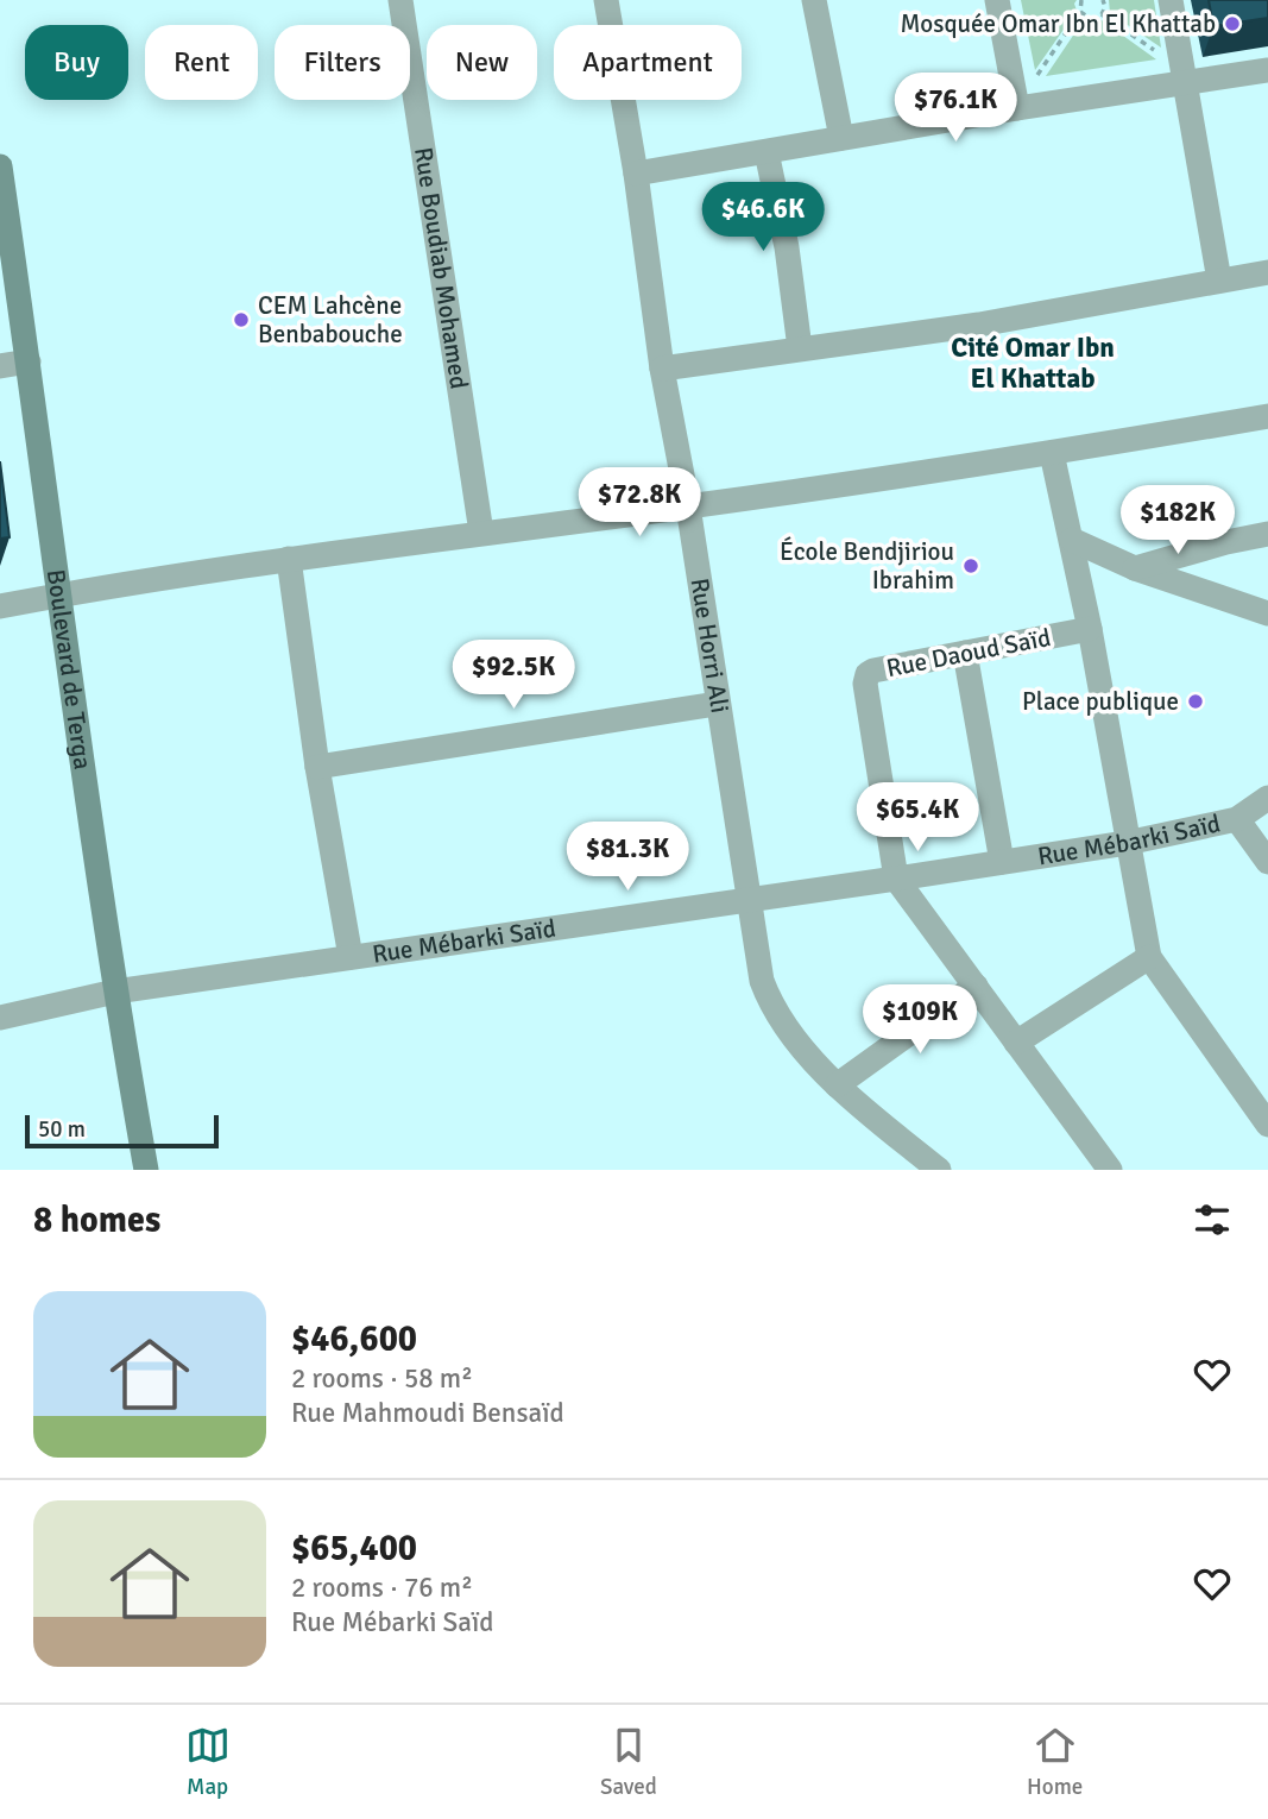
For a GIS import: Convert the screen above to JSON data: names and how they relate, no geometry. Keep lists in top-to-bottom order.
{
  "streets": {
    "main road": ["Boulevard de Terga"],
    "street": [
      "Rue Boudiab Mohamed",
      "Rue Horri Ali",
      "Rue Daoud Saïd",
      "Rue Mébarki Saïd"
    ]
  },
  "crossings": [
    ["Rue Horri Ali", "Rue Mébarki Saïd"],
    ["Rue Daoud Saïd", "Rue Mébarki Saïd"],
    ["Boulevard de Terga", "Rue Mébarki Saïd"]
  ],
  "districts": ["Cité Omar Ibn El Khattab"],
  "places": [
    "Mosquée Omar Ibn El Khattab",
    "CEM Lahcène Benbabouche",
    "École Bendjiriou Ibrahim",
    "Place publique"
  ],
  "scale_bar": "50 m",
  "page": {
    "chip": [
      "Buy",
      "Rent",
      "Filters",
      "New",
      "Apartment"
    ],
    "price": [
      "$76.1K",
      "$46.6K",
      "$72.8K",
      "$182K",
      "$92.5K",
      "$65.4K",
      "$81.3K",
      "$109K"
    ],
    "scale": "50 m",
    "heading": "8 homes",
    "list": [
      {
        "name": "$46,600",
        "note": "2 rooms · 58 m² · Rue Mahmoudi Bensaïd"
      },
      {
        "name": "$65,400",
        "note": "2 rooms · 76 m² · Rue Mébarki Saïd"
      }
    ],
    "tabs": ["Map", "Saved", "Home"]
  }
}
